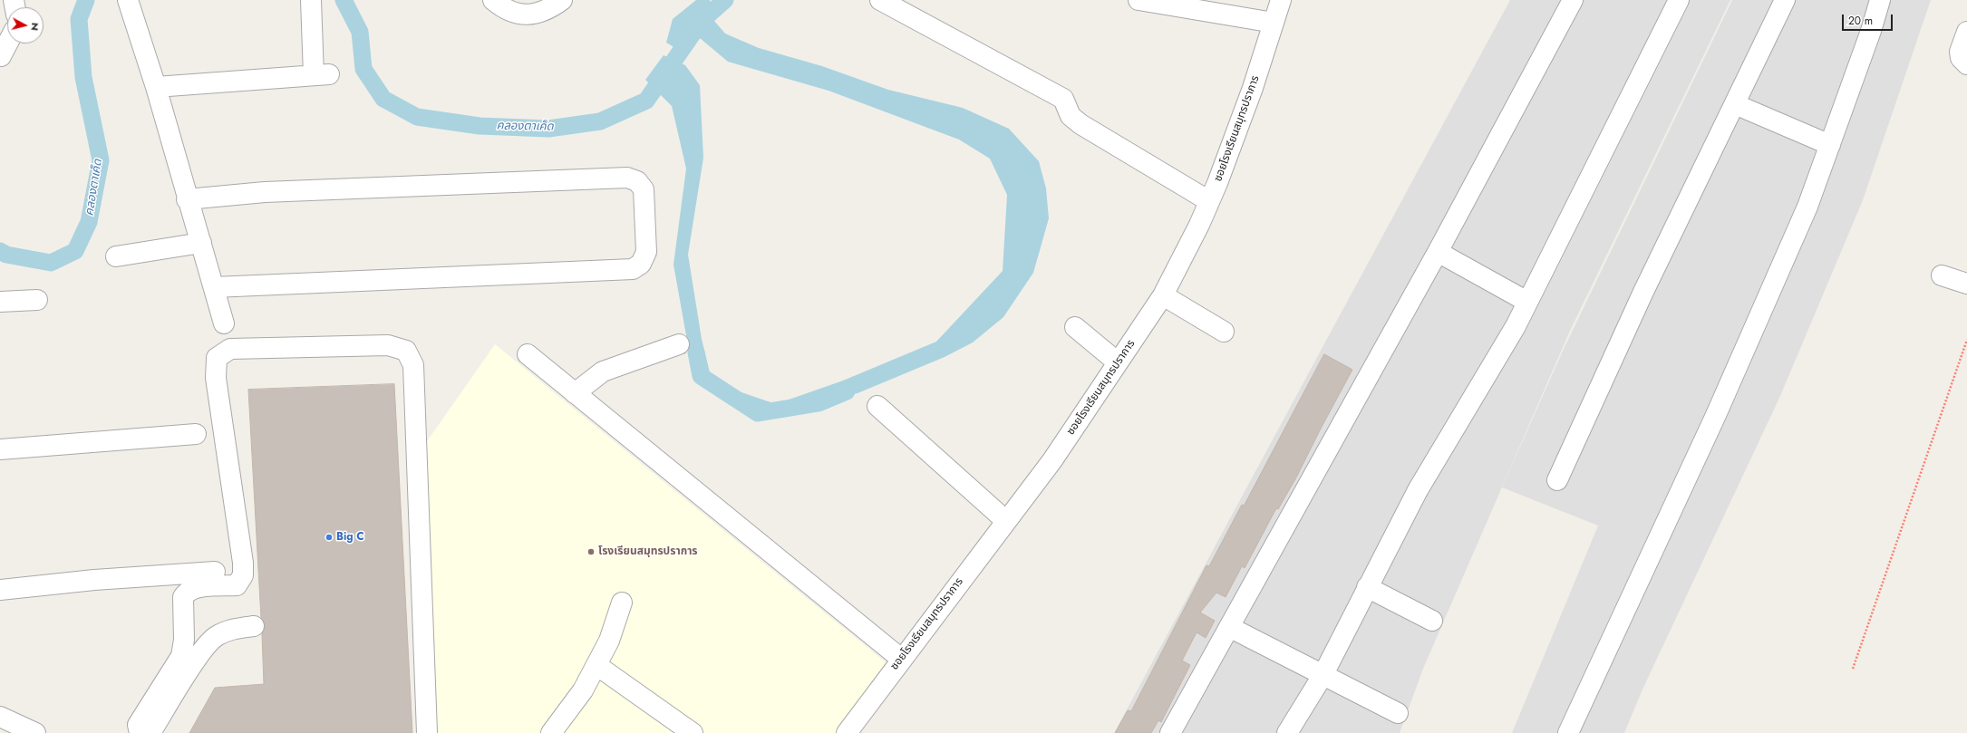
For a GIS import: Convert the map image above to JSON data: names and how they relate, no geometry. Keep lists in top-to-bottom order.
{
  "streets": {
    "street": ["ซอยโรงเรียนสมุทรปราการ"]
  },
  "water": ["คลองตาเค็ด"],
  "places": ["Big C", "โรงเรียนสมุทรปราการ"],
  "scale_bar": "20 m",
  "north": "right"
}
